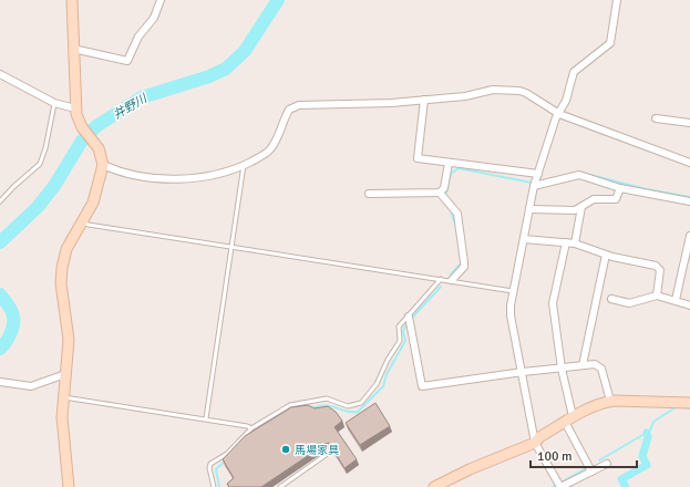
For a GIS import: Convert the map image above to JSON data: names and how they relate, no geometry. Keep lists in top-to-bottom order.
{
  "water": ["井野川"],
  "places": ["馬場家具"],
  "scale_bar": "100 m"
}
